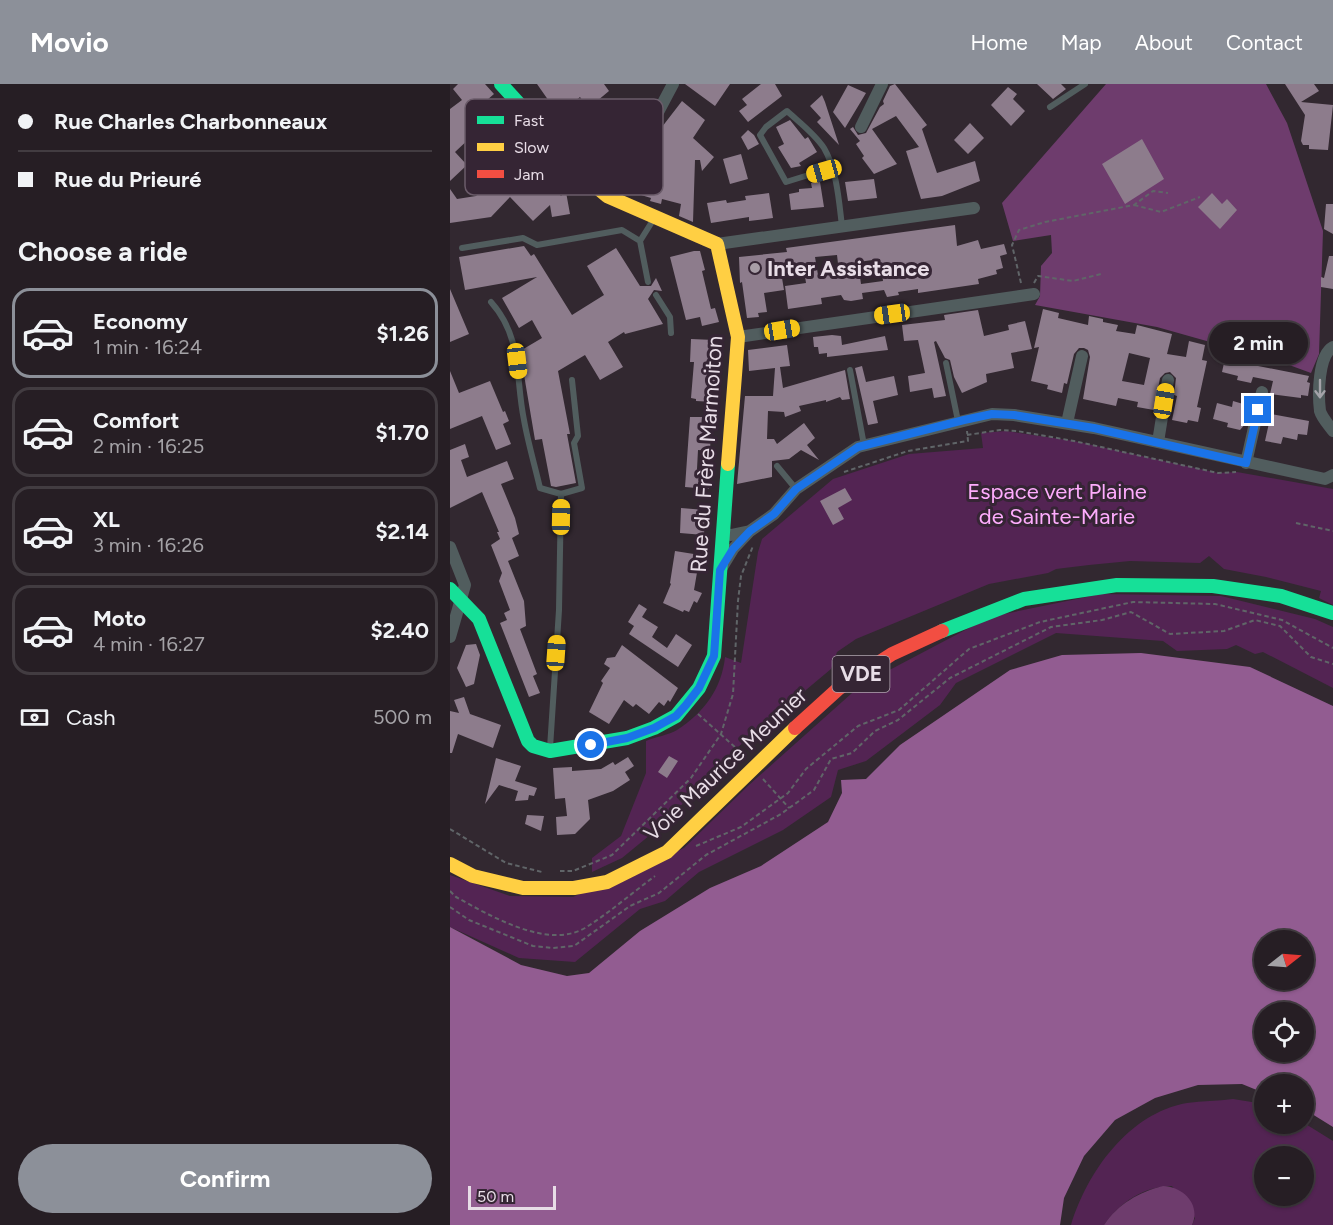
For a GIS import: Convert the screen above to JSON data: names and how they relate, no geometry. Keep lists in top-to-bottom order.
{
  "streets": {
    "street": ["Rue du Frère Marmoiton", "VDE", "Voie Maurice Meunier"]
  },
  "parks": ["Espace vert Plaine de Sainte-Marie"],
  "places": ["Inter Assistance"],
  "legend": ["Fast", "Slow", "Jam"],
  "scale_bar": "50 m",
  "north": "right",
  "page": {
    "header": "Movio",
    "nav": [
      "Home",
      "Map",
      "About",
      "Contact"
    ],
    "banner": ["Rue Charles Charbonneaux", "Rue du Prieuré"],
    "heading": "Choose a ride",
    "list": [
      {
        "name": "Economy",
        "note": "1 min · 16:24",
        "value": "$1.26"
      },
      {
        "name": "Comfort",
        "note": "2 min · 16:25",
        "value": "$1.70"
      },
      {
        "name": "XL",
        "note": "3 min · 16:26",
        "value": "$2.14"
      },
      {
        "name": "Moto",
        "note": "4 min · 16:27",
        "value": "$2.40"
      }
    ],
    "bubble": "2 min",
    "pay": ["Cash", "500 m"],
    "map_buttons": ["+", "−"],
    "buttons": "Confirm",
    "scale": "50 m"
  }
}
